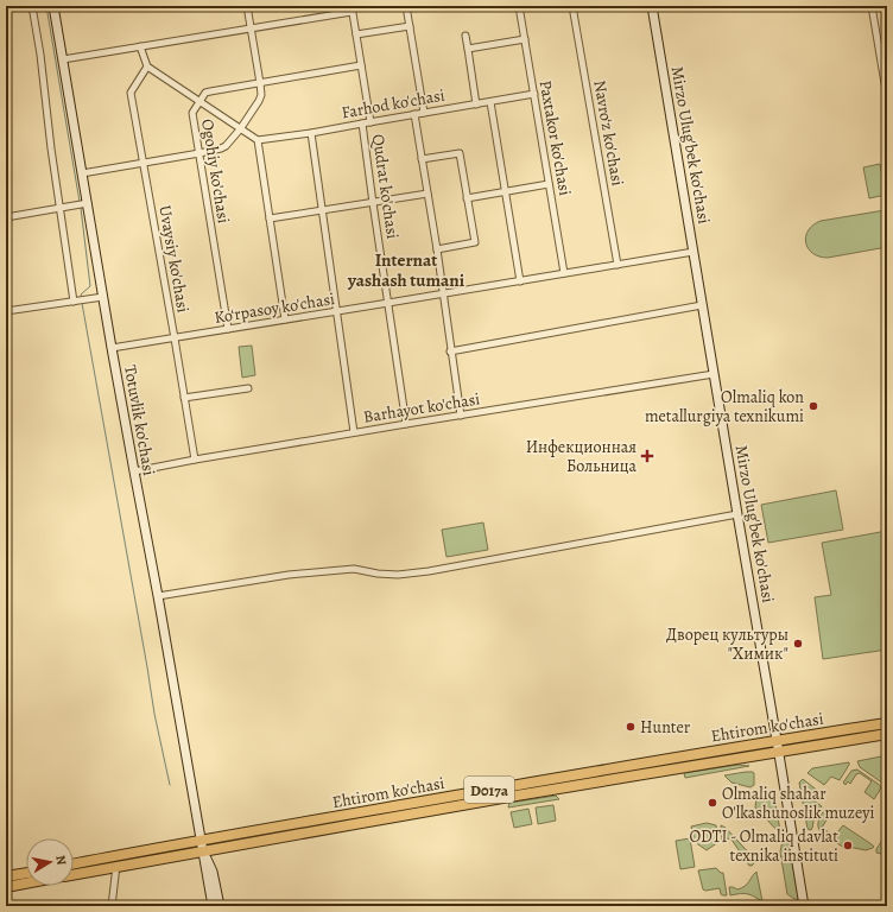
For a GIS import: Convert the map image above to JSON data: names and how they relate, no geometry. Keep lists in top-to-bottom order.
{
  "streets": {
    "main road": [
      "Mirzo Ulug'bek ko'chasi",
      "Totuvlik ko'chasi",
      "Ehtirom ko'chasi",
      "D017a"
    ],
    "street": [
      "Farhod ko'chasi",
      "Navro‘z ko'chasi",
      "Paxtakor ko'chasi",
      "Ogohiy ko'chasi",
      "Qudrat ko'chasi",
      "Uvaysiy ko'chasi",
      "Ko‘rpasoy ko'chasi",
      "Barhayot ko'chasi"
    ]
  },
  "crossings": [
    ["Farhod ko'chasi", "Paxtakor ko'chasi"],
    ["Farhod ko'chasi", "Qudrat ko'chasi"],
    ["Navro‘z ko'chasi", "Ko‘rpasoy ko'chasi"],
    ["Paxtakor ko'chasi", "Ko‘rpasoy ko'chasi"],
    ["Mirzo Ulug'bek ko'chasi", "Ko‘rpasoy ko'chasi"],
    ["Mirzo Ulug'bek ko'chasi", "Barhayot ko'chasi"],
    ["Mirzo Ulug'bek ko'chasi", "Ehtirom ko'chasi"],
    ["Ogohiy ko'chasi", "Ko‘rpasoy ko'chasi"],
    ["Qudrat ko'chasi", "Ko‘rpasoy ko'chasi"],
    ["Qudrat ko'chasi", "Barhayot ko'chasi"],
    ["Uvaysiy ko'chasi", "Ko‘rpasoy ko'chasi"],
    ["Uvaysiy ko'chasi", "Barhayot ko'chasi"],
    ["Ko‘rpasoy ko'chasi", "Totuvlik ko'chasi"],
    ["Barhayot ko'chasi", "Totuvlik ko'chasi"],
    ["Totuvlik ko'chasi", "Ehtirom ko'chasi"]
  ],
  "districts": ["Internat yashash tumani"],
  "places": {
    "other": [
      "Olmaliq kon metallurgiya texnikumi",
      "Дворец культуры \"Химик\"",
      "Hunter",
      "Olmaliq shahar O'lkashunoslik muzeyi",
      "ODTI - Olmaliq davlat texnika instituti"
    ],
    "health": ["Инфекционная Больница"]
  },
  "north": "right"
}
